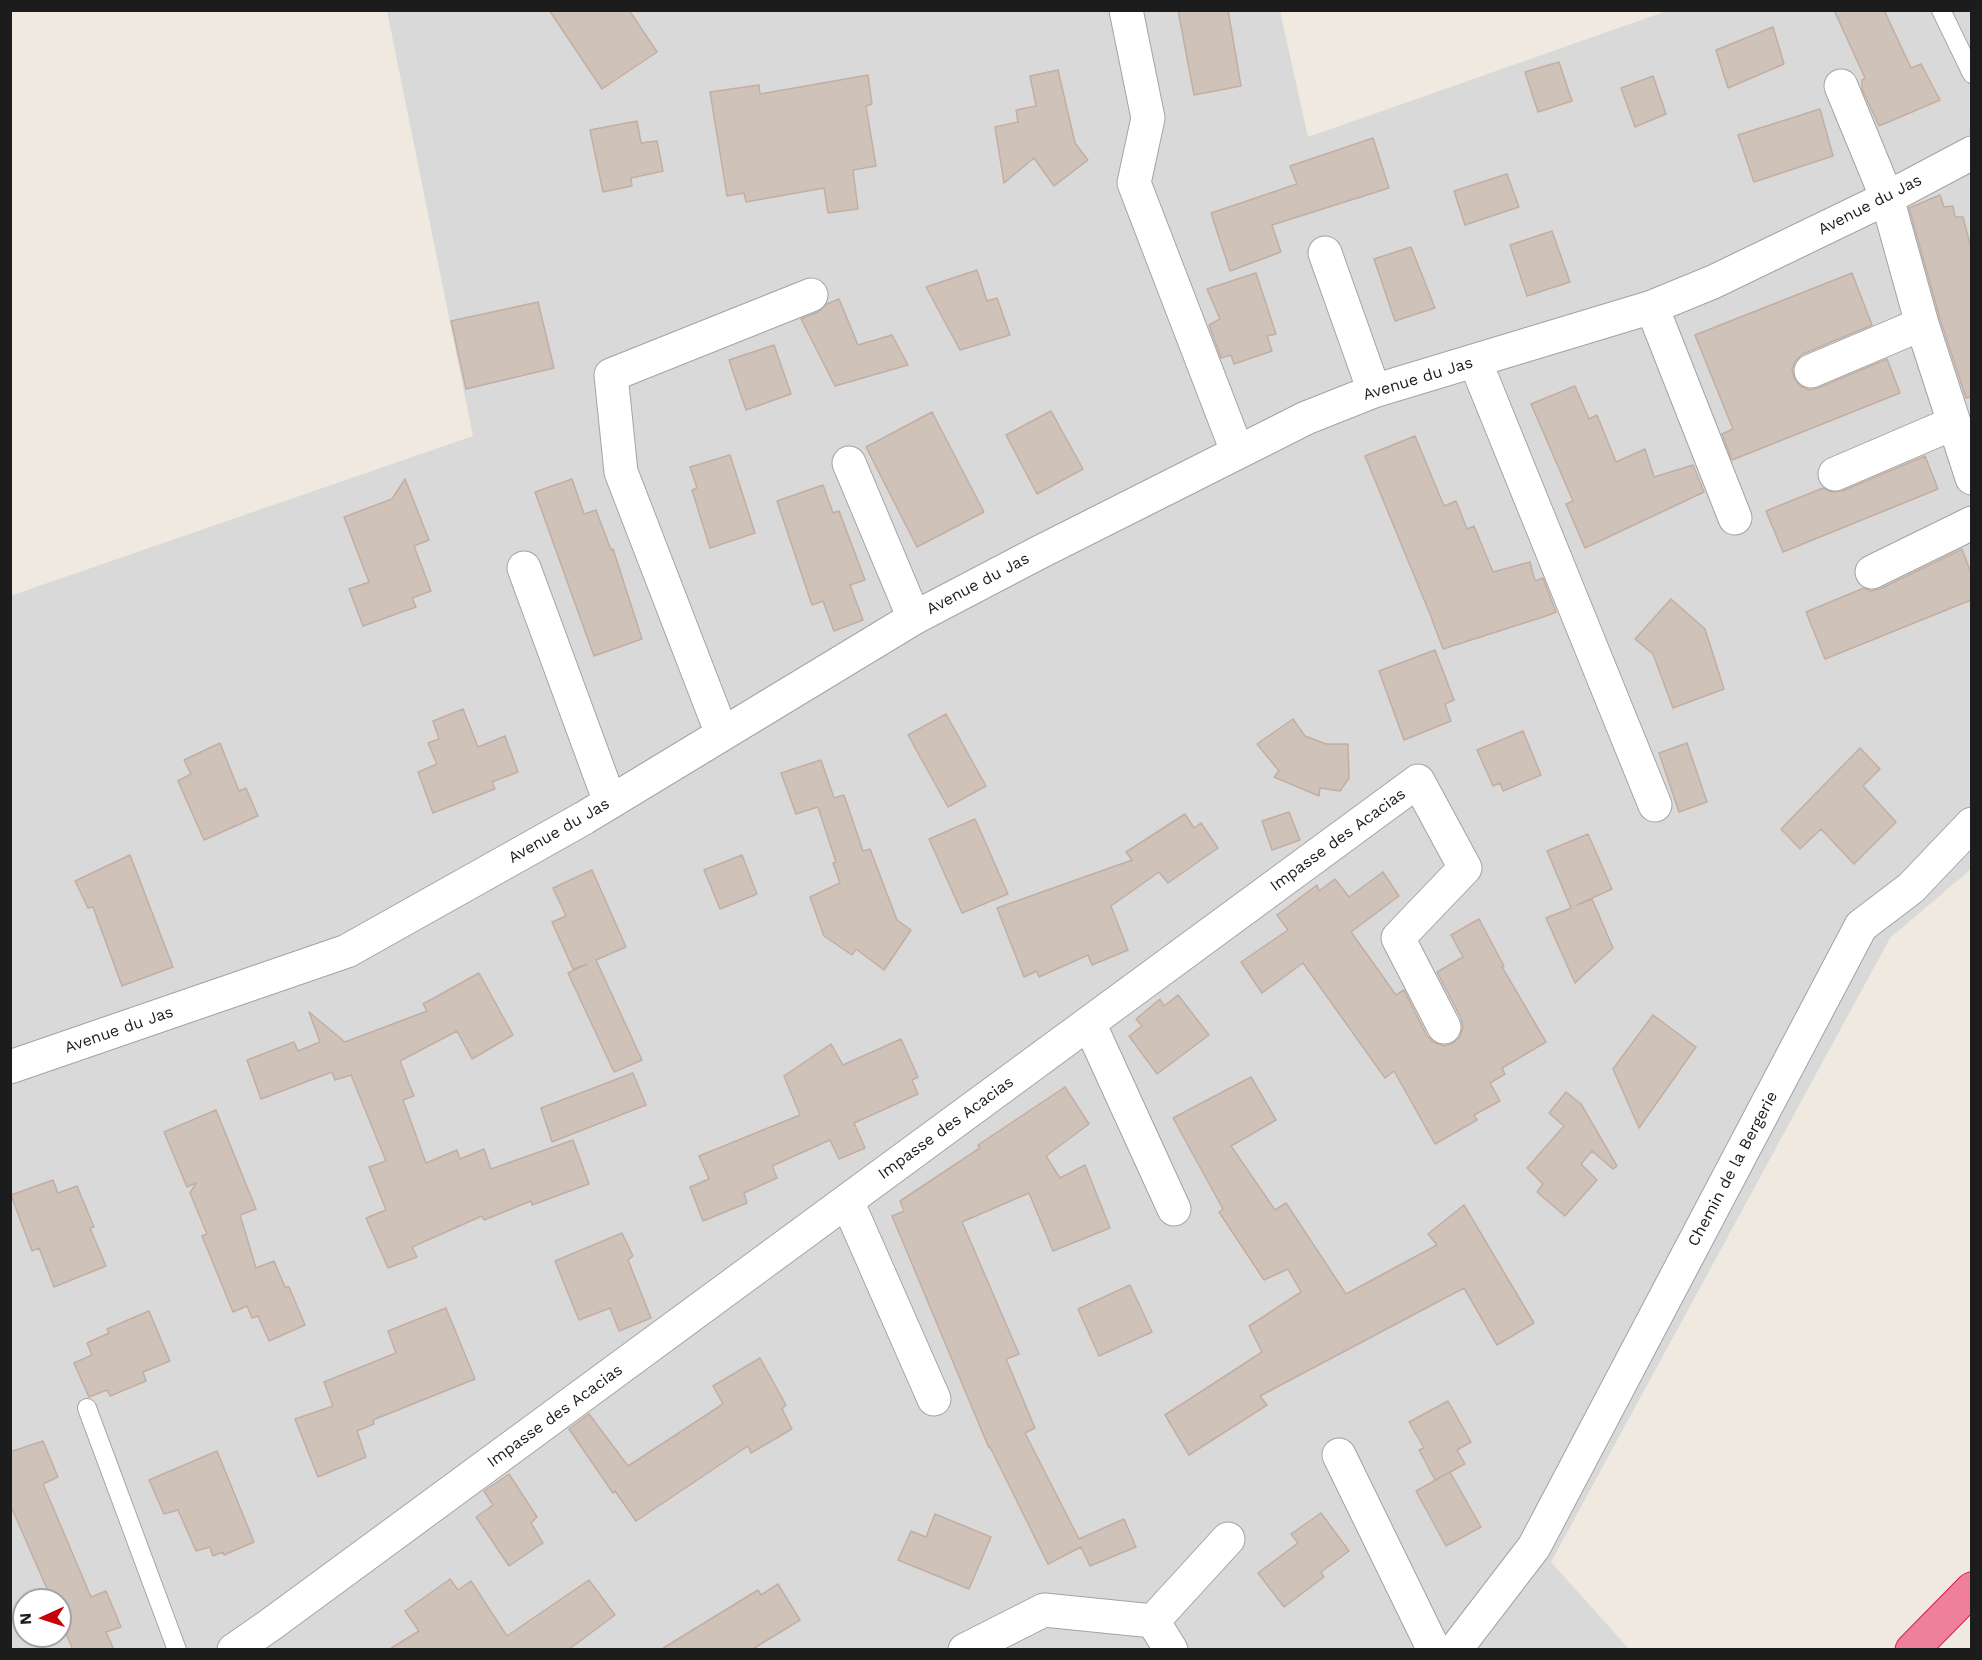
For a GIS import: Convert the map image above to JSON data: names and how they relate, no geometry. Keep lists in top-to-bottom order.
{
  "streets": {
    "street": ["Avenue du Jas", "Impasse des Acacias", "Chemin de la Bergerie"]
  },
  "north": "left"
}
